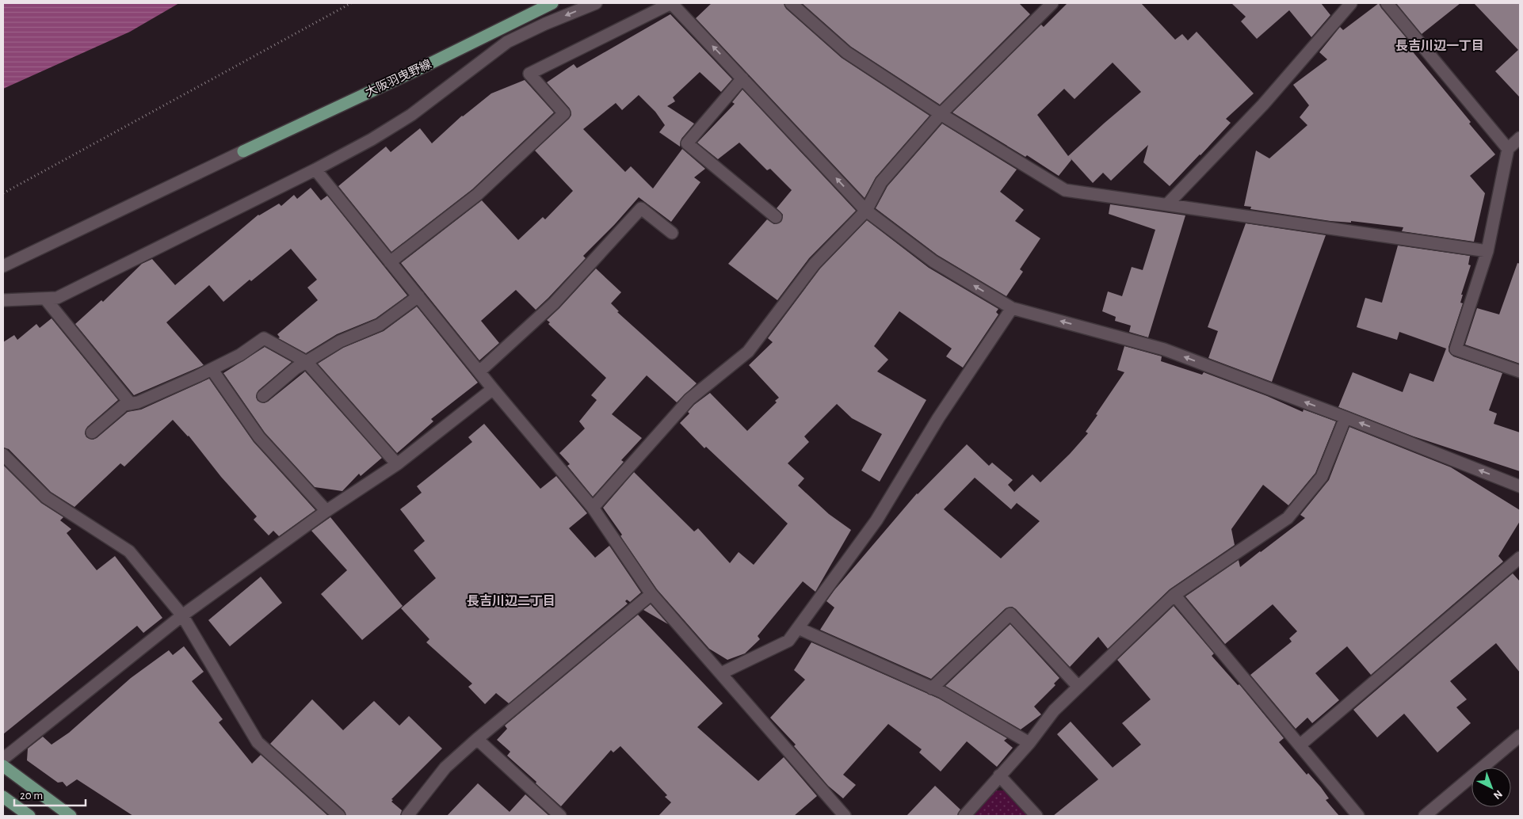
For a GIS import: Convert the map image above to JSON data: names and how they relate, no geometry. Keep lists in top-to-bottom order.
{
  "streets": {
    "main road": ["大阪羽曳野線"]
  },
  "districts": ["長吉川辺一丁目", "長吉川辺二丁目"],
  "scale_bar": "20 m",
  "north": "bottom right"
}
